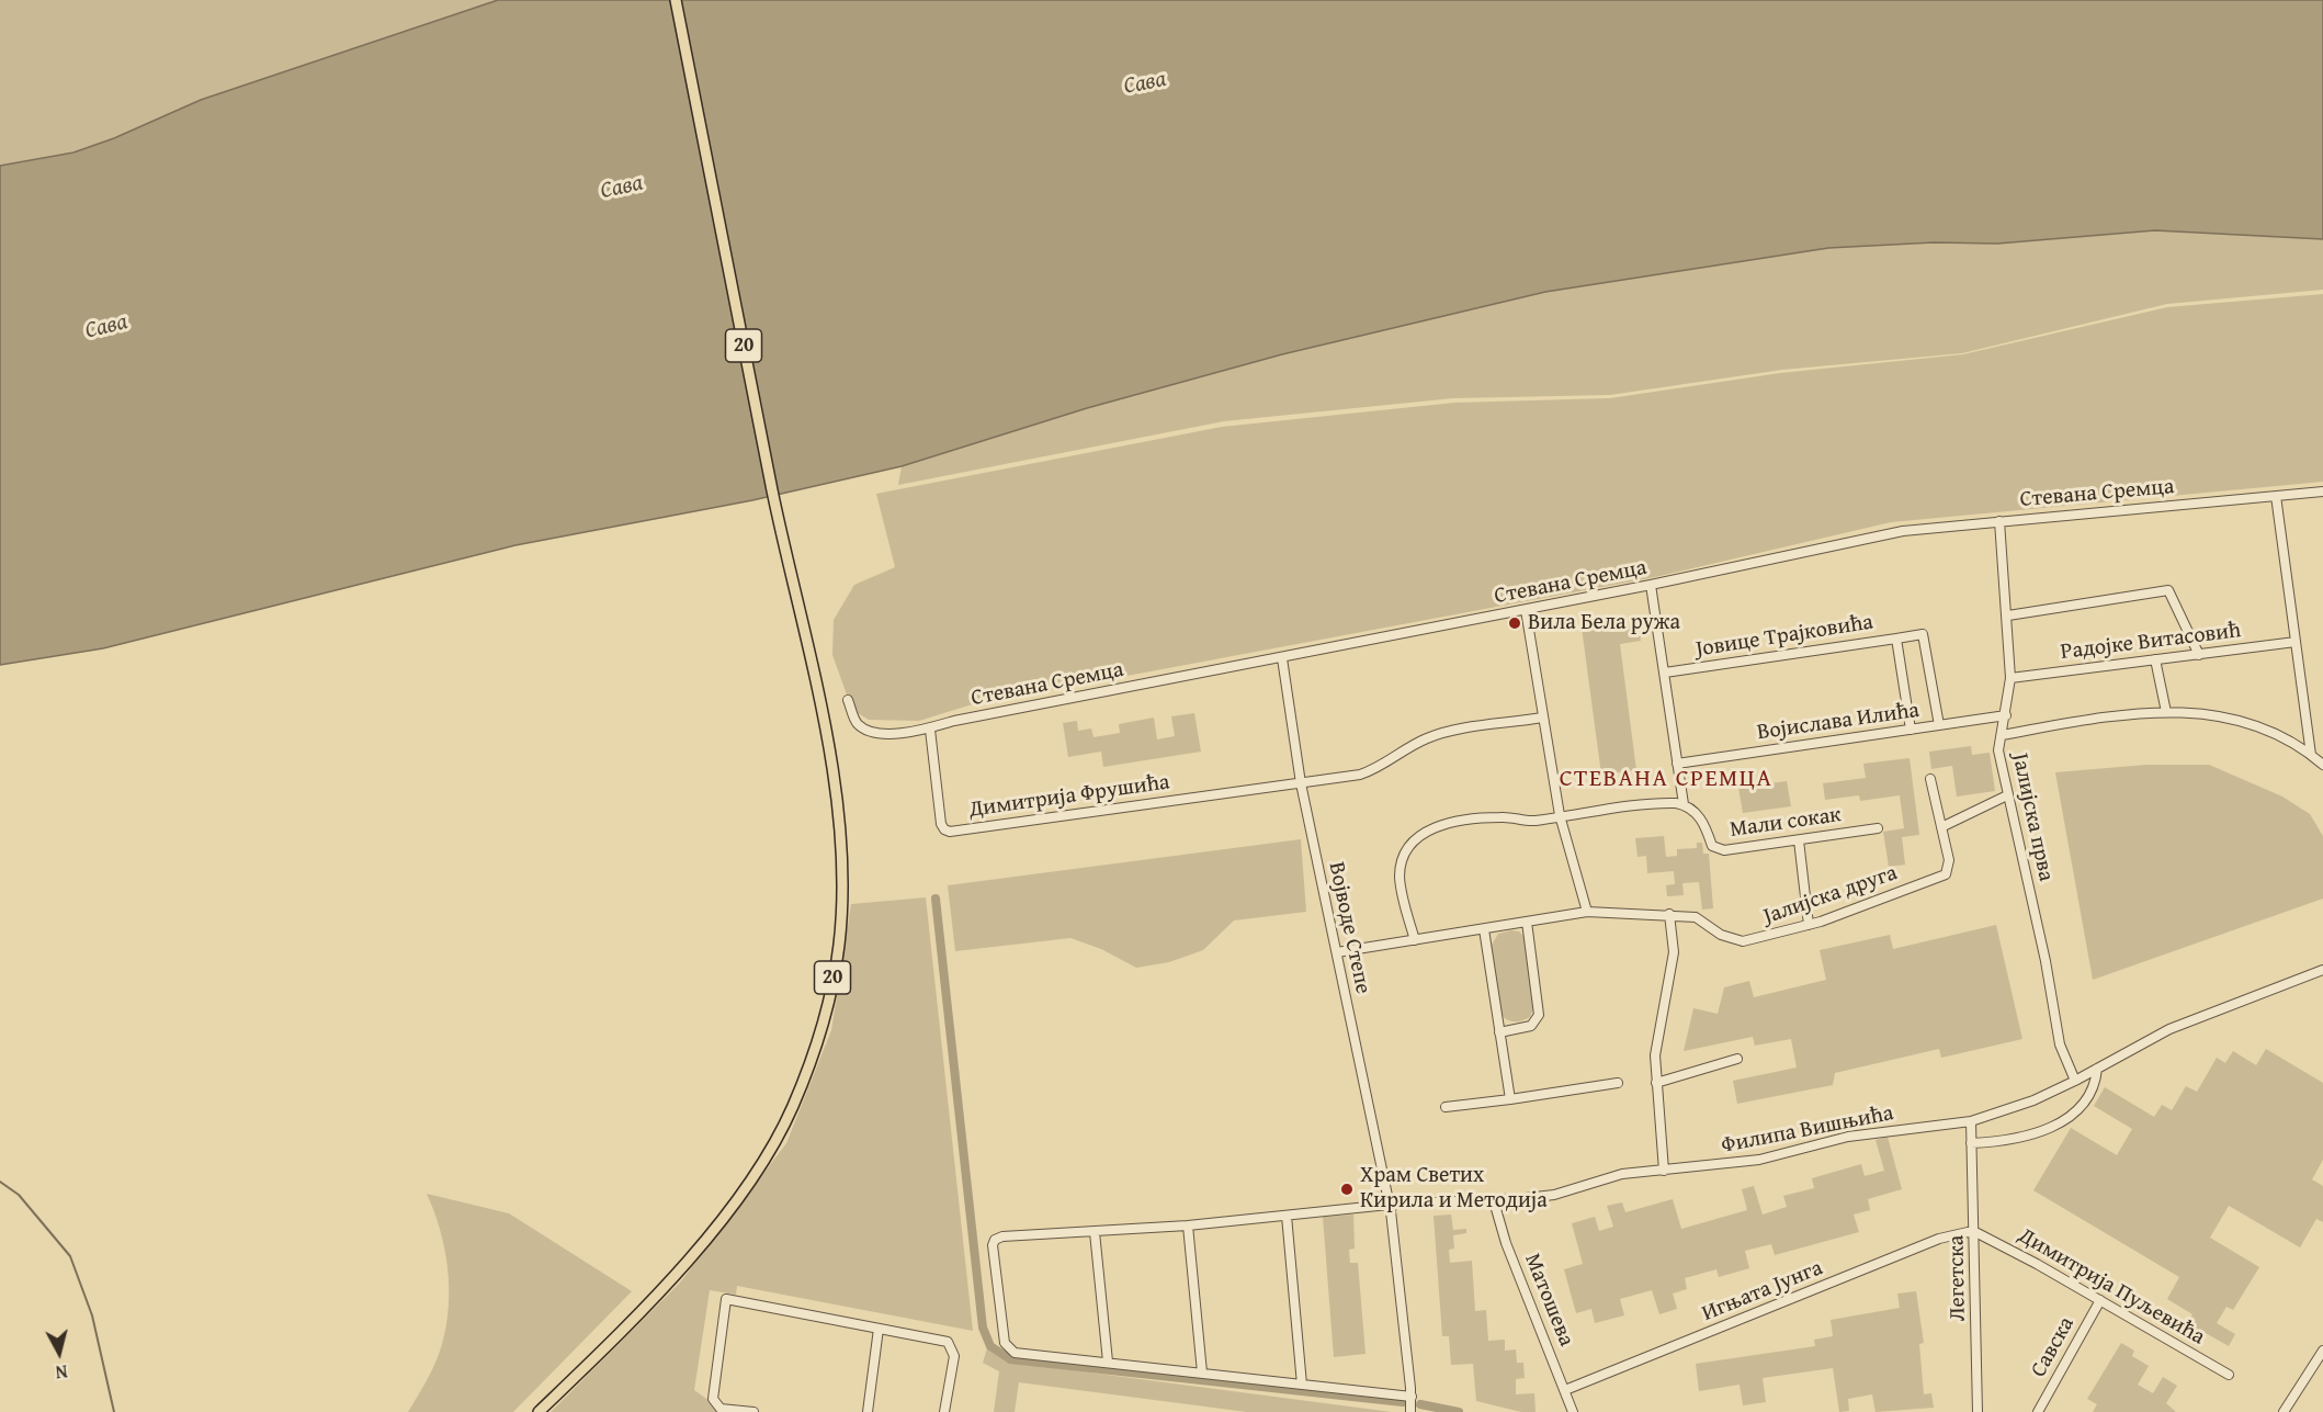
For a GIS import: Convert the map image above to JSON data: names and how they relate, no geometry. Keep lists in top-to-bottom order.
{
  "streets": {
    "main road": ["20"],
    "street": [
      "Стевана Сремца",
      "Јовице Трајковића",
      "Радојке Витасовић",
      "Војислава Илића",
      "Димитрија Фрушића",
      "Јалијска прва",
      "Мали сокак",
      "Јалијска друга",
      "Војводе Степе",
      "Филипа Вишњића",
      "Легетска",
      "Димитрија Пуљевића",
      "Игњата Јунга",
      "Матошева",
      "Савска"
    ]
  },
  "crossings": [
    ["Стевана Сремца", "Димитрија Фрушића"],
    ["Стевана Сремца", "Војводе Степе"],
    ["Јовице Трајковића", "Војислава Илића"],
    ["Димитрија Фрушића", "Војводе Степе"],
    ["Јалијска прва", "Филипа Вишњића"],
    ["Јалијска друга", "Војводе Степе"],
    ["Војводе Степе", "Филипа Вишњића"],
    ["Филипа Вишњића", "Легетска"],
    ["Филипа Вишњића", "Матошева"],
    ["Легетска", "Димитрија Пуљевића"],
    ["Легетска", "Игњата Јунга"],
    ["Димитрија Пуљевића", "Игњата Јунга"],
    ["Димитрија Пуљевића", "Савска"],
    ["Игњата Јунга", "Матошева"]
  ],
  "districts": ["СТЕВАНА СРЕМЦА"],
  "water": ["Сава"],
  "places": ["Вила Бела ружа", "Храм Светих Кирила и Методија"],
  "north": "bottom"
}
